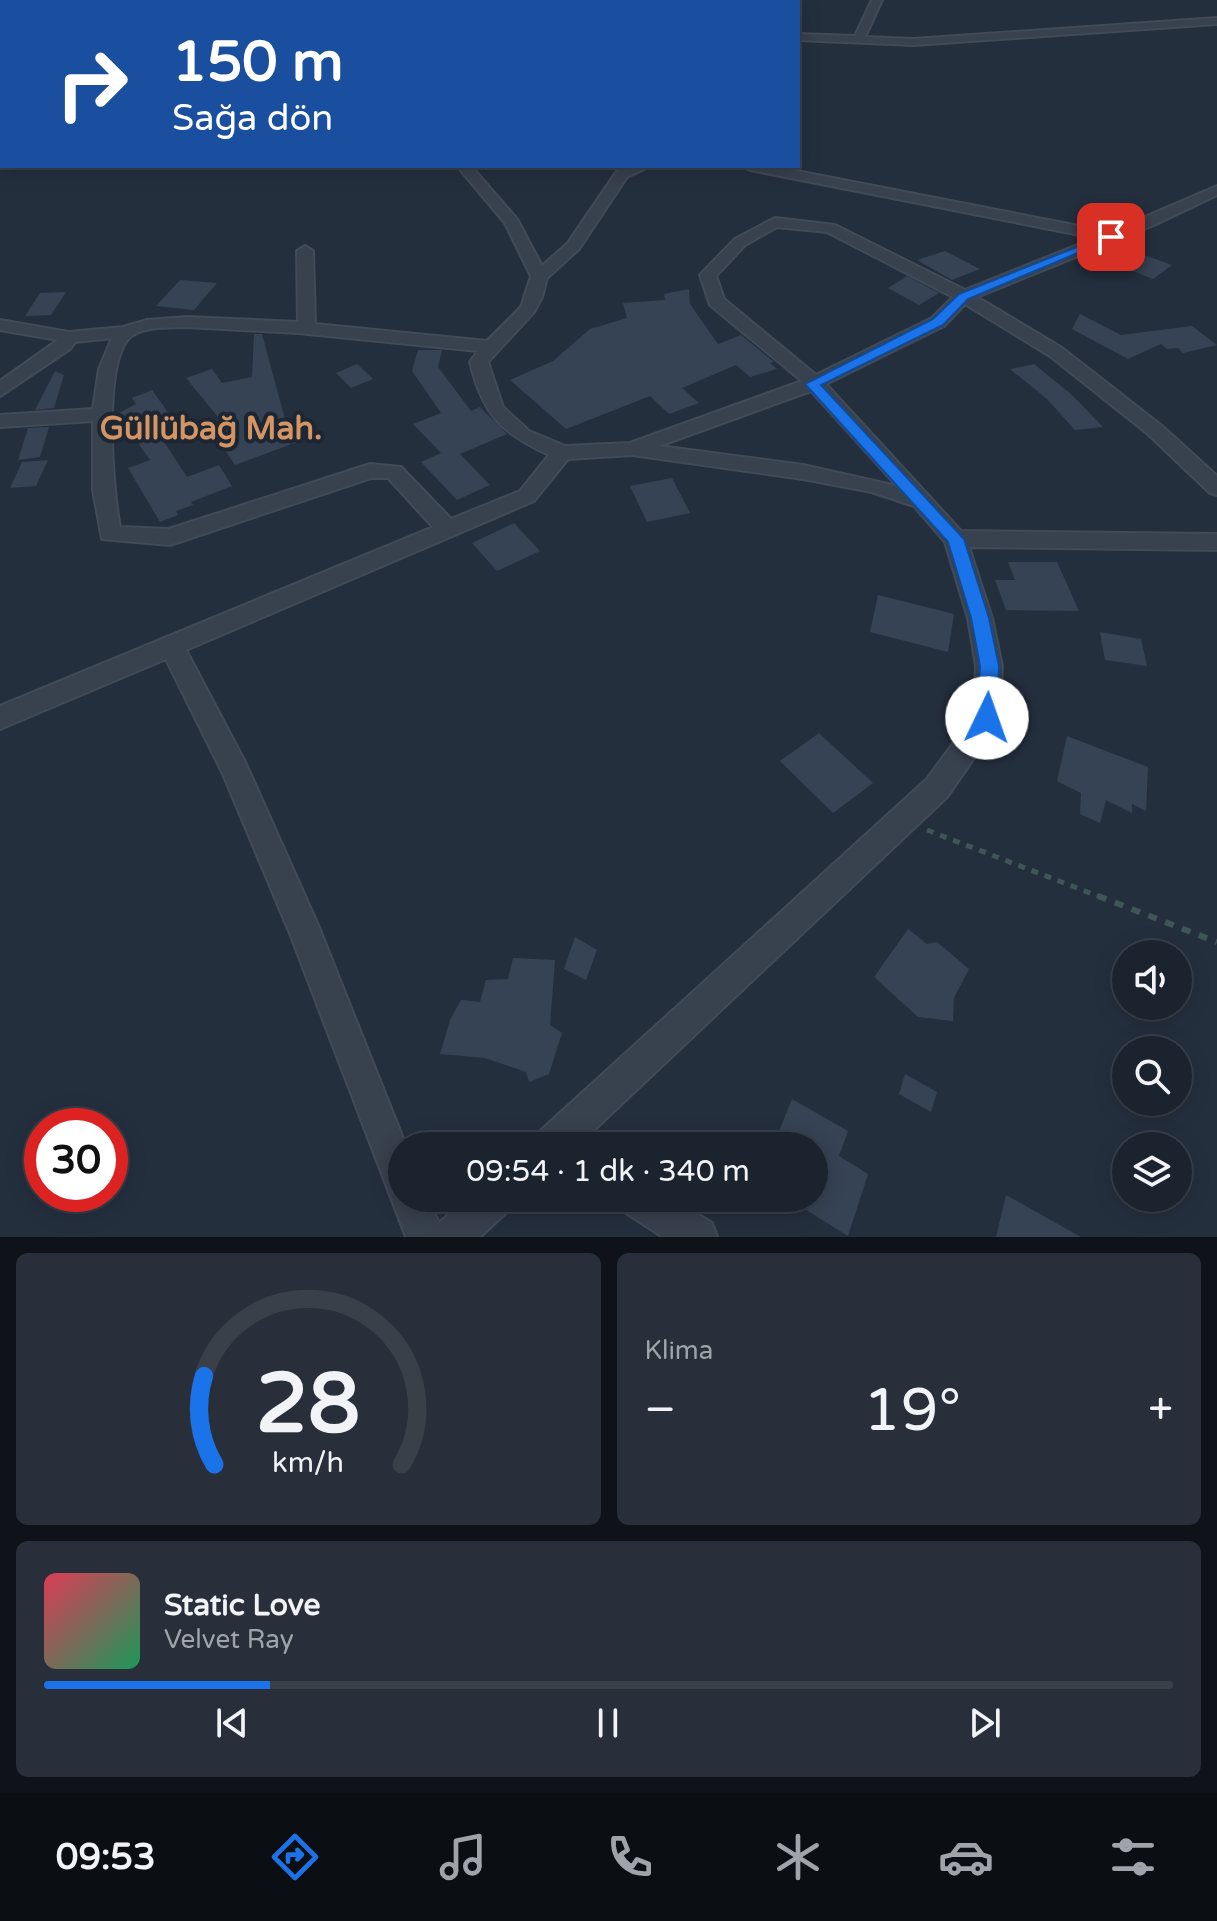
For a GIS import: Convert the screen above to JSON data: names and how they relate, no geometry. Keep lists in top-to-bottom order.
{
  "districts": ["Güllübağ Mah."],
  "page": {
    "turn": ["150 m", "Sağa dön"],
    "limit": "30",
    "trip": "09:54 · 1 dk · 340 m",
    "tile": "Klima",
    "heat": ["−", "19°", "+"],
    "song": ["Static Love", "Velvet Ray"],
    "tabs": "09:53",
    "gauge": ["28", "km/h"]
  }
}
